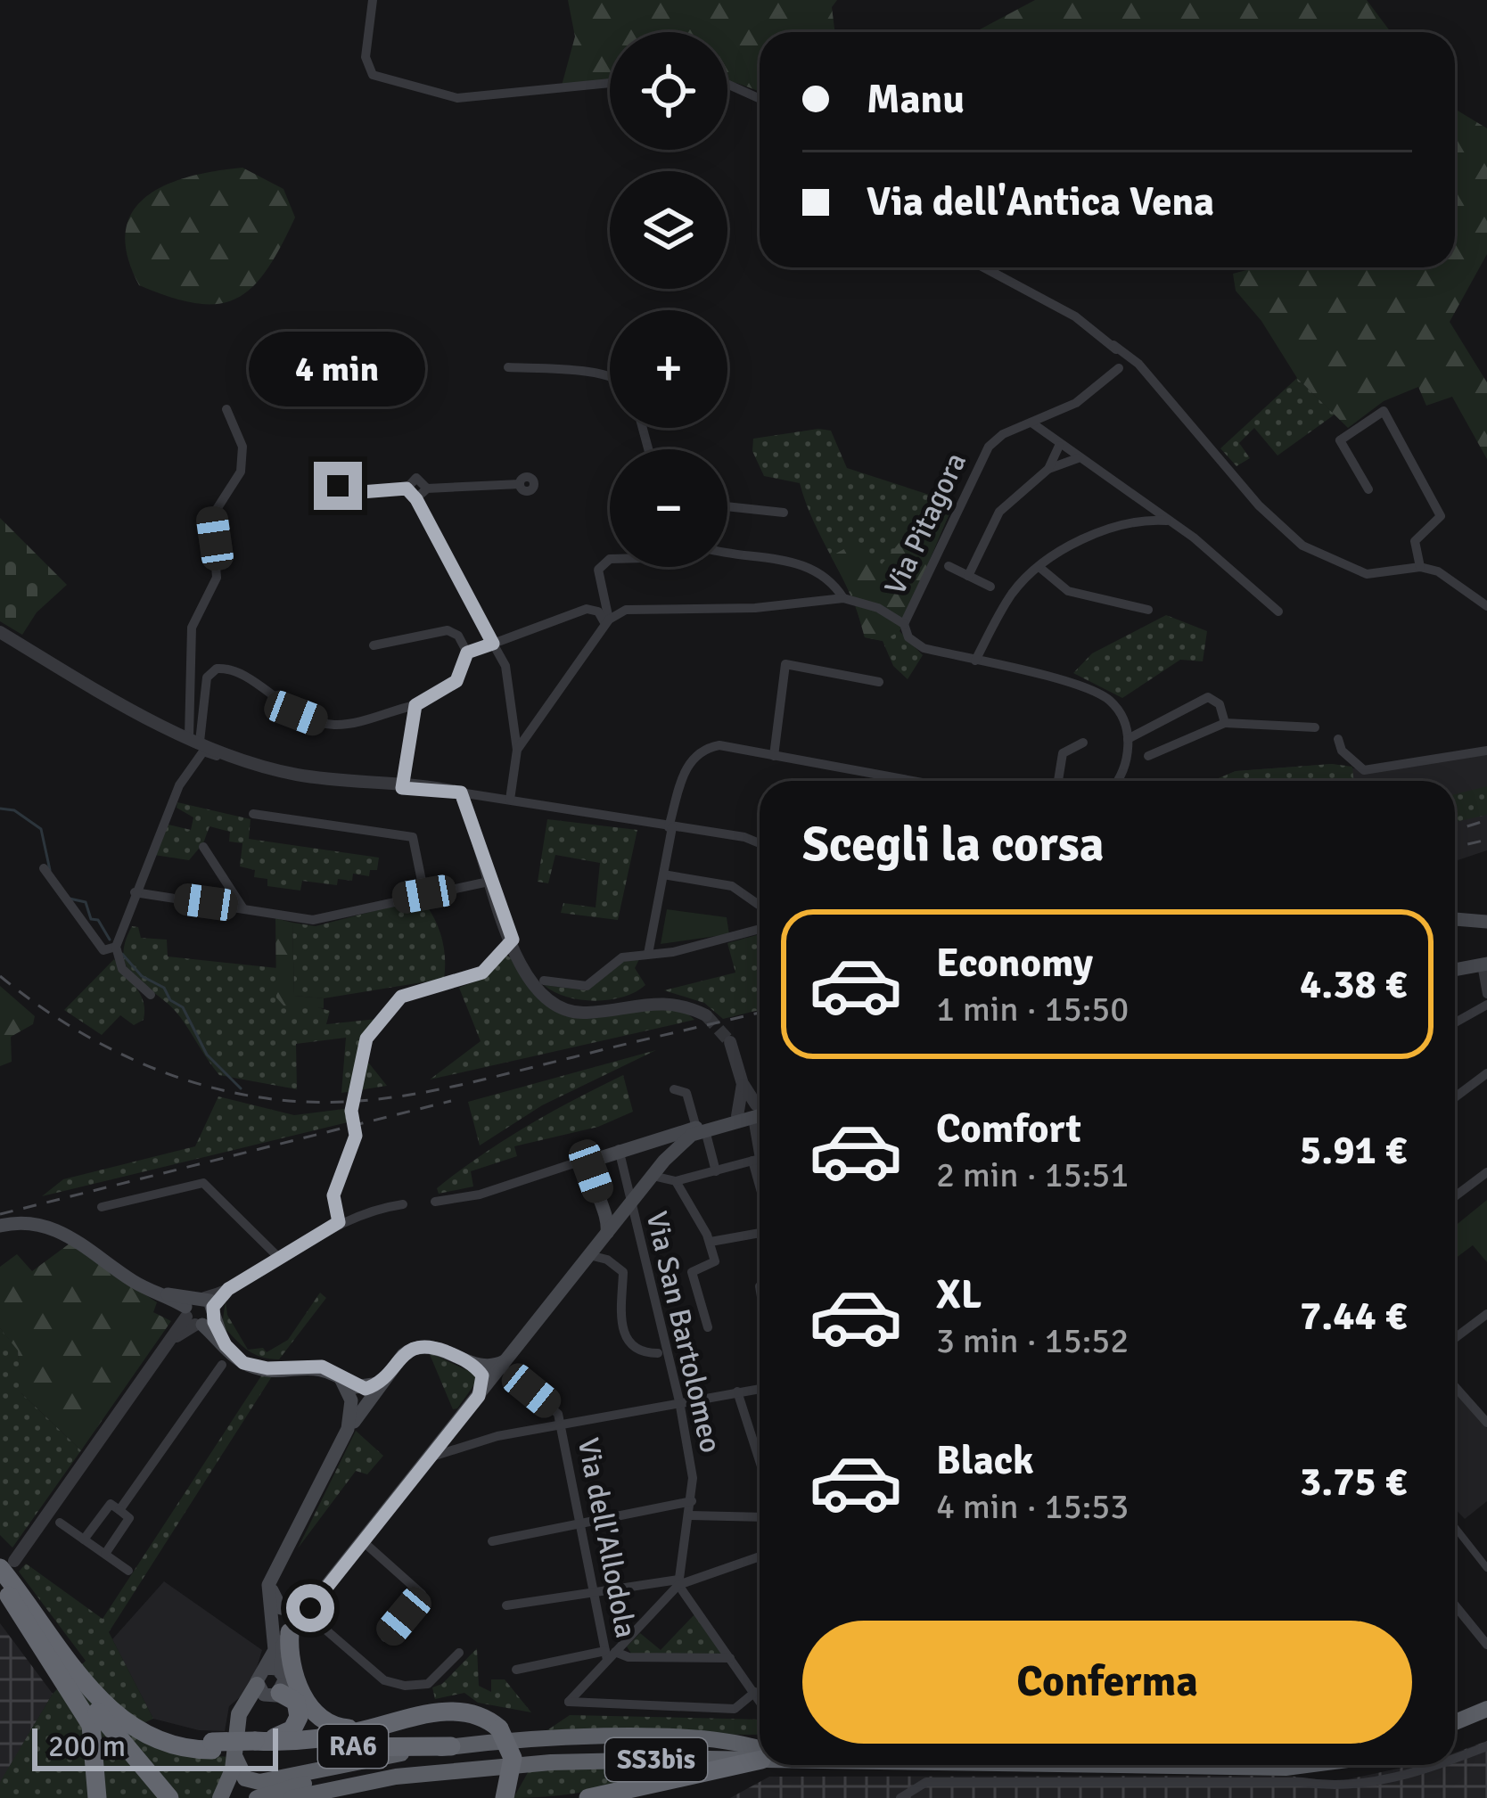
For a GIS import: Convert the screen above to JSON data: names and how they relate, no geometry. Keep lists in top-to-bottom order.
{
  "streets": {
    "highway": ["RA6", "SS3bis"],
    "street": ["Via Pitagora", "Via San Bartolomeo", "Via dell'Allodola"]
  },
  "scale_bar": "200 m",
  "page": {
    "map_buttons": ["+", "−"],
    "banner": ["Manu", "Via dell'Antica Vena"],
    "bubble": "4 min",
    "heading": "Scegli la corsa",
    "list": [
      {
        "name": "Economy",
        "note": "1 min · 15:50",
        "value": "4.38 €"
      },
      {
        "name": "Comfort",
        "note": "2 min · 15:51",
        "value": "5.91 €"
      },
      {
        "name": "XL",
        "note": "3 min · 15:52",
        "value": "7.44 €"
      },
      {
        "name": "Black",
        "note": "4 min · 15:53",
        "value": "3.75 €"
      }
    ],
    "buttons": "Conferma",
    "scale": "200 m"
  }
}
